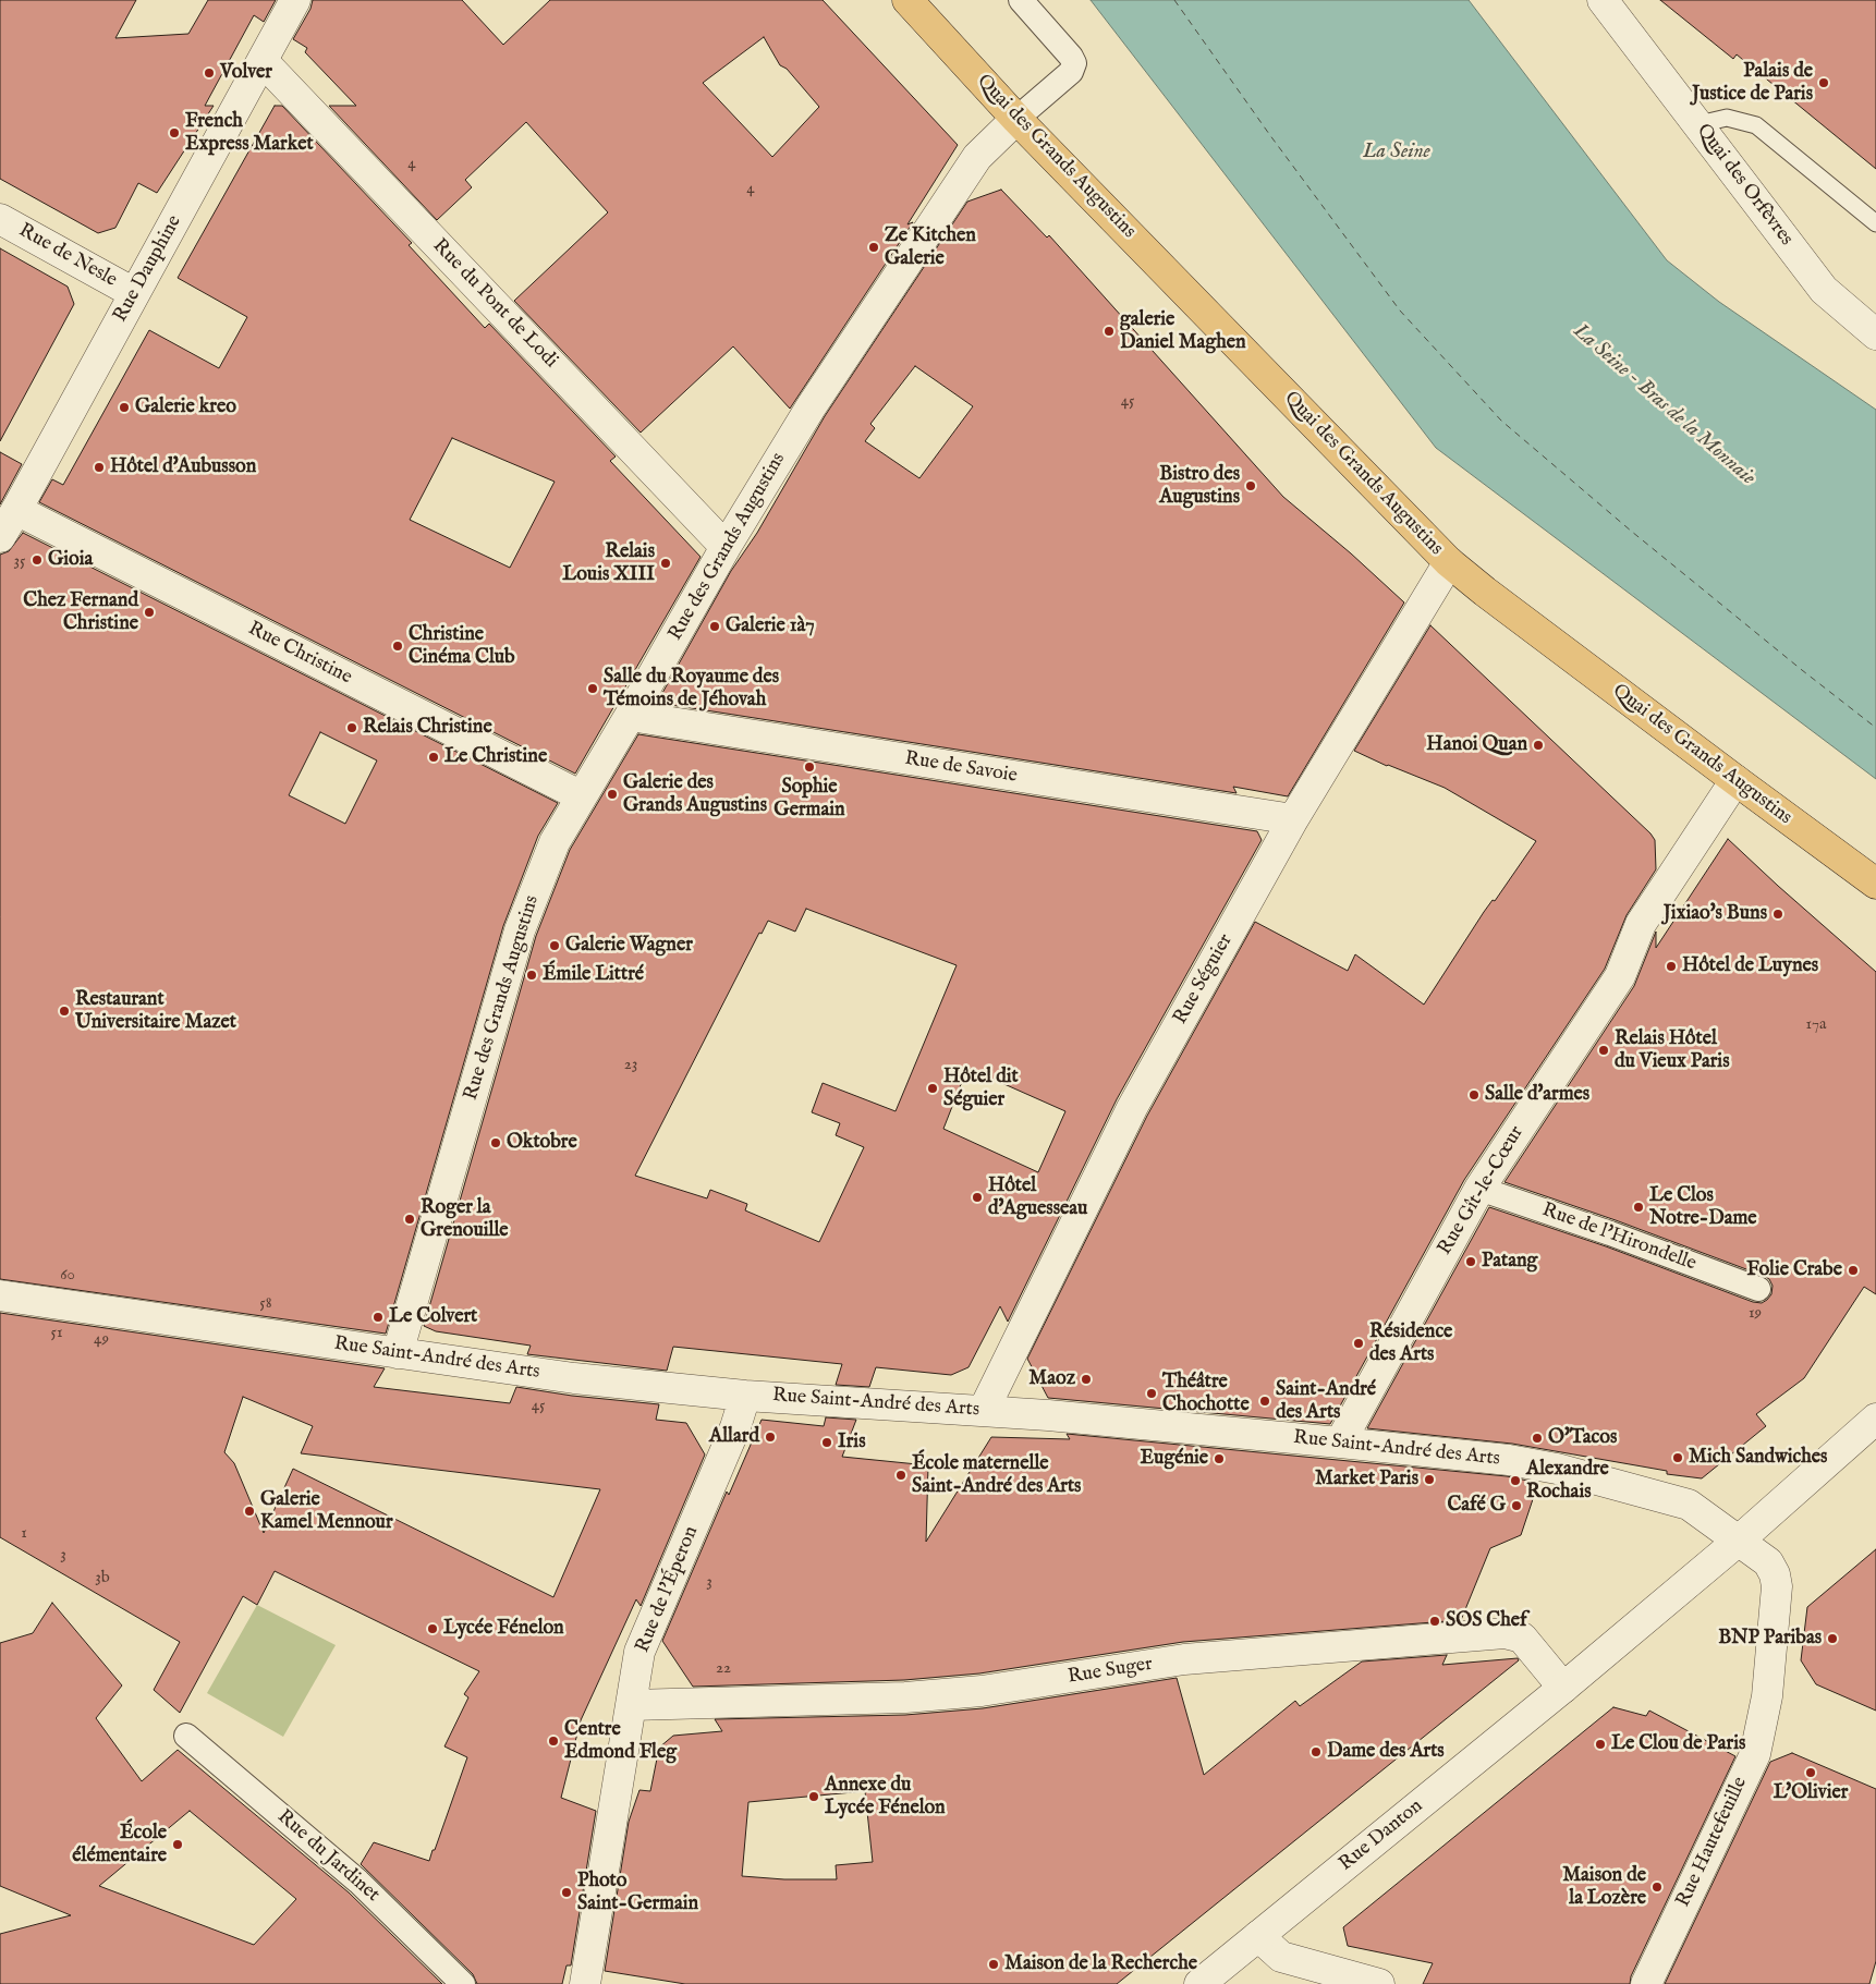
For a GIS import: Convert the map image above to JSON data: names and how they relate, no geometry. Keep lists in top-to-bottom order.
{
  "streets": {
    "main road": ["Quai des Grands Augustins"],
    "street": [
      "Quai des Orfèvres",
      "Rue de Nesle",
      "Rue Dauphine",
      "Rue du Pont de Lodi",
      "Rue des Grands Augustins",
      "Rue Christine",
      "Rue de Savoie",
      "Rue Séguier",
      "Rue Gît-le-Cœur",
      "Rue de l'Hirondelle",
      "Rue Saint-André des Arts",
      "Rue de l'Éperon",
      "Rue Suger",
      "Rue Danton",
      "Rue Hautefeuille",
      "Rue du Jardinet"
    ]
  },
  "crossings": [
    ["Quai des Grands Augustins", "Rue des Grands Augustins"],
    ["Quai des Grands Augustins", "Rue Séguier"],
    ["Quai des Grands Augustins", "Rue Gît-le-Cœur"],
    ["Rue de Nesle", "Rue Dauphine"],
    ["Rue Dauphine", "Rue du Pont de Lodi"],
    ["Rue Dauphine", "Rue Christine"],
    ["Rue du Pont de Lodi", "Rue des Grands Augustins"],
    ["Rue des Grands Augustins", "Rue Christine"],
    ["Rue des Grands Augustins", "Rue de Savoie"],
    ["Rue des Grands Augustins", "Rue Saint-André des Arts"],
    ["Rue de Savoie", "Rue Séguier"],
    ["Rue Séguier", "Rue Saint-André des Arts"],
    ["Rue Gît-le-Cœur", "Rue de l'Hirondelle"],
    ["Rue Gît-le-Cœur", "Rue Saint-André des Arts"],
    ["Rue Saint-André des Arts", "Rue de l'Éperon"],
    ["Rue Saint-André des Arts", "Rue Danton"],
    ["Rue Saint-André des Arts", "Rue Hautefeuille"],
    ["Rue de l'Éperon", "Rue Suger"],
    ["Rue Suger", "Rue Danton"]
  ],
  "water": ["La Seine", "La Seine - Bras de la Monnaie"],
  "places": [
    "Volver",
    "Palais de Justice de Paris",
    "French Express Market",
    "Ze Kitchen Galerie",
    "galerie Daniel Maghen",
    "Galerie kreo",
    "Hôtel d'Aubusson",
    "Bistro des Augustins",
    "Gioia",
    "Relais Louis XIII",
    "Chez Fernand Christine",
    "Galerie 1à7",
    "Christine Cinéma Club",
    "Salle du Royaume des Témoins de Jéhovah",
    "Relais Christine",
    "Hanoi Quan",
    "Le Christine",
    "Sophie Germain",
    "Galerie des Grands Augustins",
    "Jixiao's Buns",
    "Galerie Wagner",
    "Hôtel de Luynes",
    "Émile Littré",
    "Restaurant Universitaire Mazet",
    "Relais Hôtel du Vieux Paris",
    "Hôtel dit Séguier",
    "Salle d'armes",
    "Oktobre",
    "Hôtel d'Aguesseau",
    "Le Clos Notre-Dame",
    "Roger la Grenouille",
    "Patang",
    "Folie Crabe",
    "Le Colvert",
    "Résidence des Arts",
    "Maoz",
    "Théâtre Chochotte",
    "Saint-André des Arts",
    "Allard",
    "O'Tacos",
    "Iris",
    "Mich Sandwiches",
    "Eugénie",
    "École maternelle Saint-André des Arts",
    "Market Paris",
    "Alexandre Rochais",
    "Café G",
    "Galerie Kamel Mennour",
    "SOS Chef",
    "Lycée Fénelon",
    "BNP Paribas",
    "Centre Edmond Fleg",
    "Le Clou de Paris",
    "Dame des Arts",
    "L'Olivier",
    "Annexe du Lycée Fénelon",
    "École élémentaire",
    "Maison de la Lozère",
    "Photo Saint-Germain",
    "Maison de la Recherche"
  ],
  "house_numbers": [
    "4",
    "4",
    "45",
    "35",
    "17a",
    "23",
    "60",
    "58",
    "19",
    "51",
    "49",
    "45",
    "1",
    "3",
    "3b",
    "3",
    "22"
  ]
}
